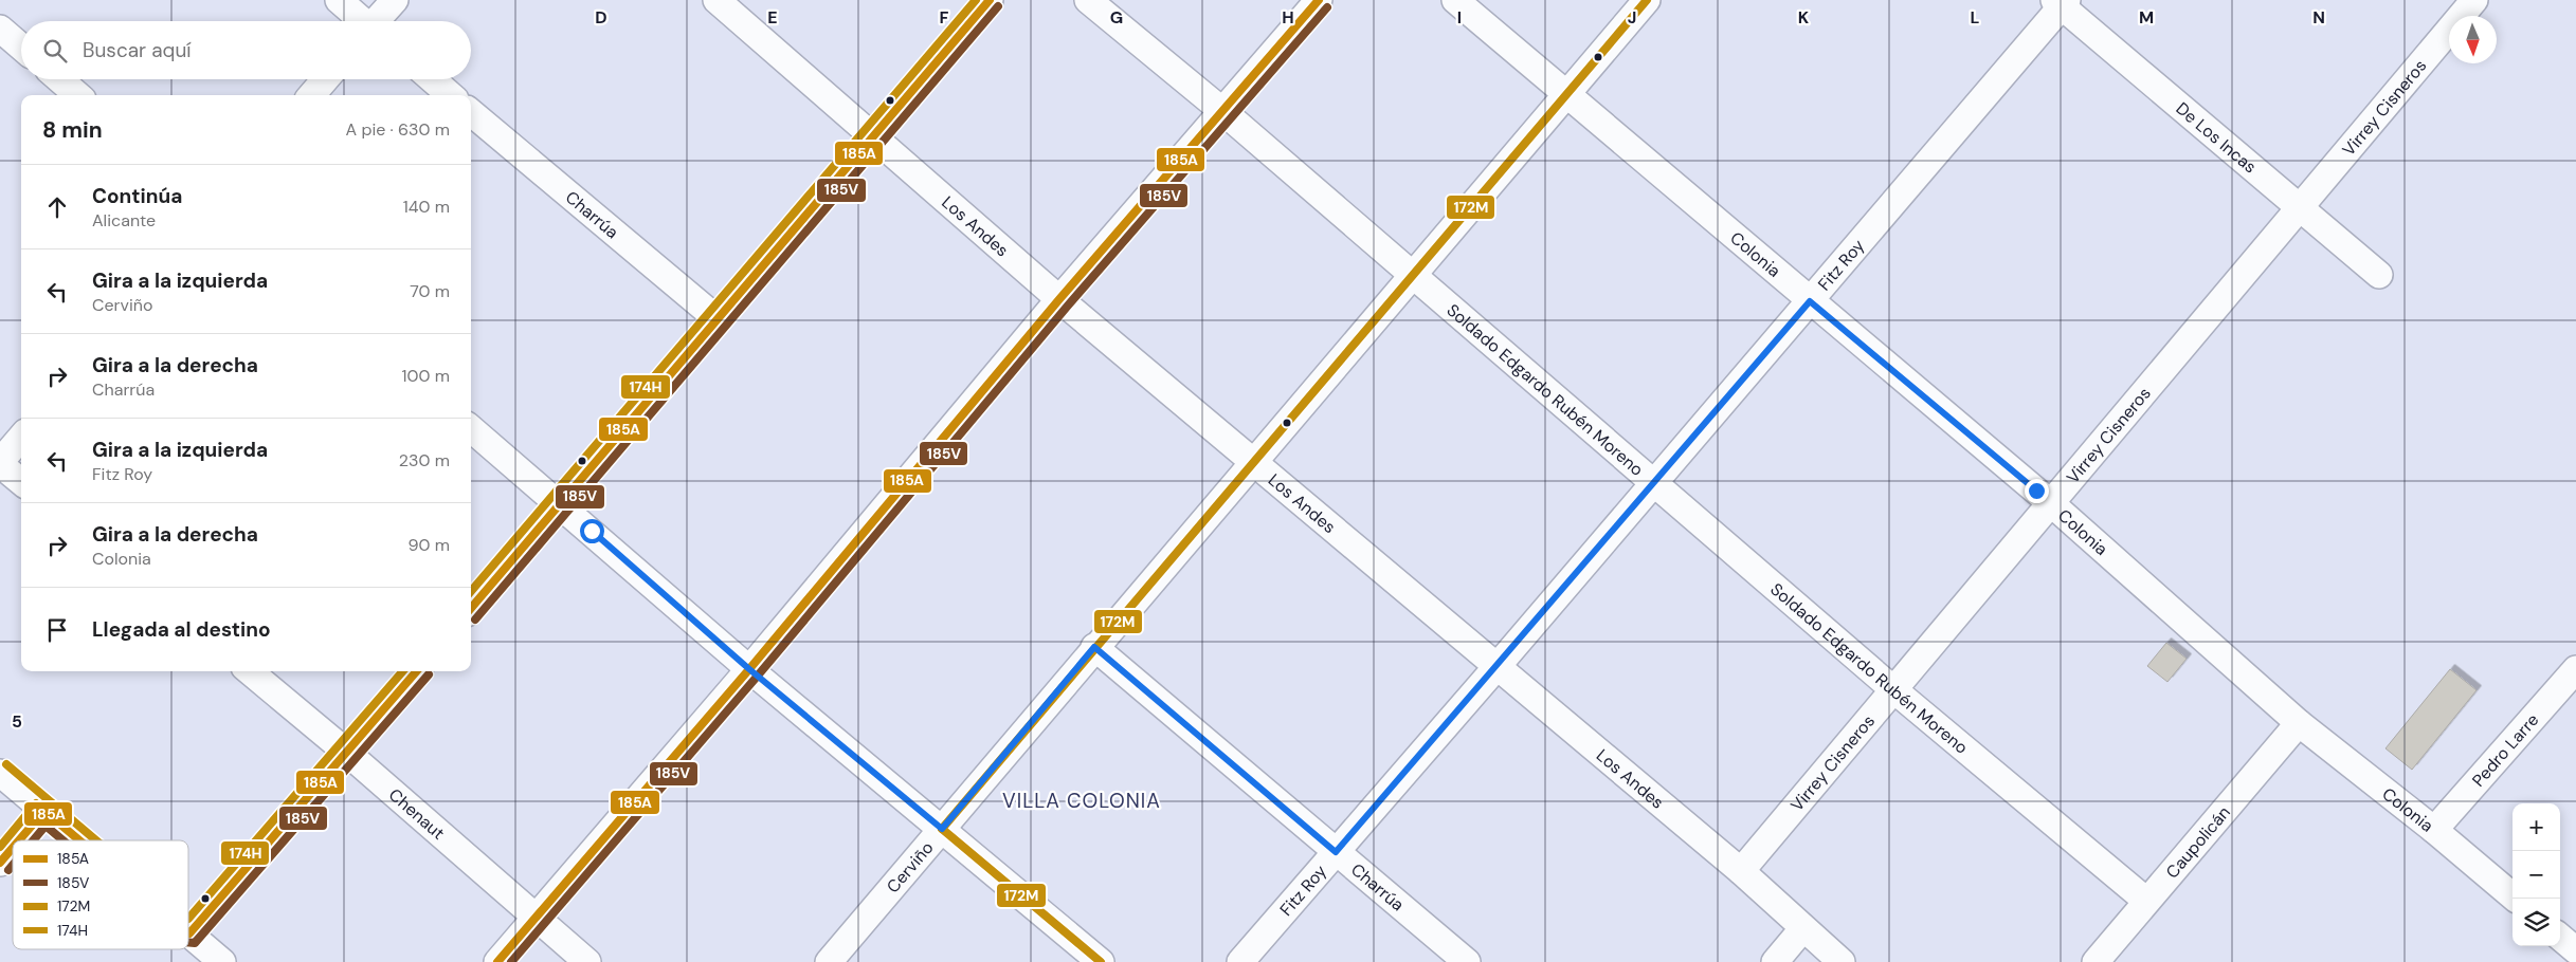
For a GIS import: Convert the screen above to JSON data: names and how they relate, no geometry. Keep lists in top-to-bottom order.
{
  "streets": {
    "street": [
      "Virrey Cisneros",
      "De Los Incas",
      "Charrúa",
      "Los Andes",
      "Colonia",
      "Fitz Roy",
      "Soldado Edgardo Rubén Moreno",
      "Pedro Larre",
      "Chenaut",
      "Caupolicán",
      "Cerviño"
    ]
  },
  "crossings": [
    ["Virrey Cisneros", "De Los Incas"],
    ["Virrey Cisneros", "Los Andes"],
    ["Virrey Cisneros", "Colonia"],
    ["Virrey Cisneros", "Soldado Edgardo Rubén Moreno"],
    ["De Los Incas", "Fitz Roy"],
    ["Charrúa", "Fitz Roy"],
    ["Charrúa", "Cerviño"],
    ["Los Andes", "Fitz Roy"],
    ["Los Andes", "Cerviño"],
    ["Colonia", "Fitz Roy"],
    ["Colonia", "Pedro Larre"],
    ["Colonia", "Caupolicán"],
    ["Colonia", "Cerviño"],
    ["Fitz Roy", "Soldado Edgardo Rubén Moreno"],
    ["Soldado Edgardo Rubén Moreno", "Caupolicán"],
    ["Soldado Edgardo Rubén Moreno", "Cerviño"]
  ],
  "districts": ["VILLA COLONIA"],
  "lines": [
    "transit line 185A",
    "transit line 172M",
    "transit line 174H",
    "transit line 185V"
  ],
  "legend": [
    "185A",
    "185V",
    "172M",
    "174H"
  ],
  "north": "bottom",
  "page": {
    "search": "Buscar aquí",
    "heading": ["8 min", "A pie · 630 m"],
    "list": [
      ["Continúa", "Alicante", "140 m"],
      ["Gira a la izquierda", "Cerviño", "70 m"],
      ["Gira a la derecha", "Charrúa", "100 m"],
      ["Gira a la izquierda", "Fitz Roy", "230 m"],
      ["Gira a la derecha", "Colonia", "90 m"],
      "Llegada al destino"
    ],
    "map_buttons": ["+", "−"]
  },
  "grid": {
    "columns": [
      "D",
      "E",
      "F",
      "G",
      "H",
      "I",
      "J",
      "K",
      "L",
      "M",
      "N"
    ],
    "rows": ["5"]
  }
}
